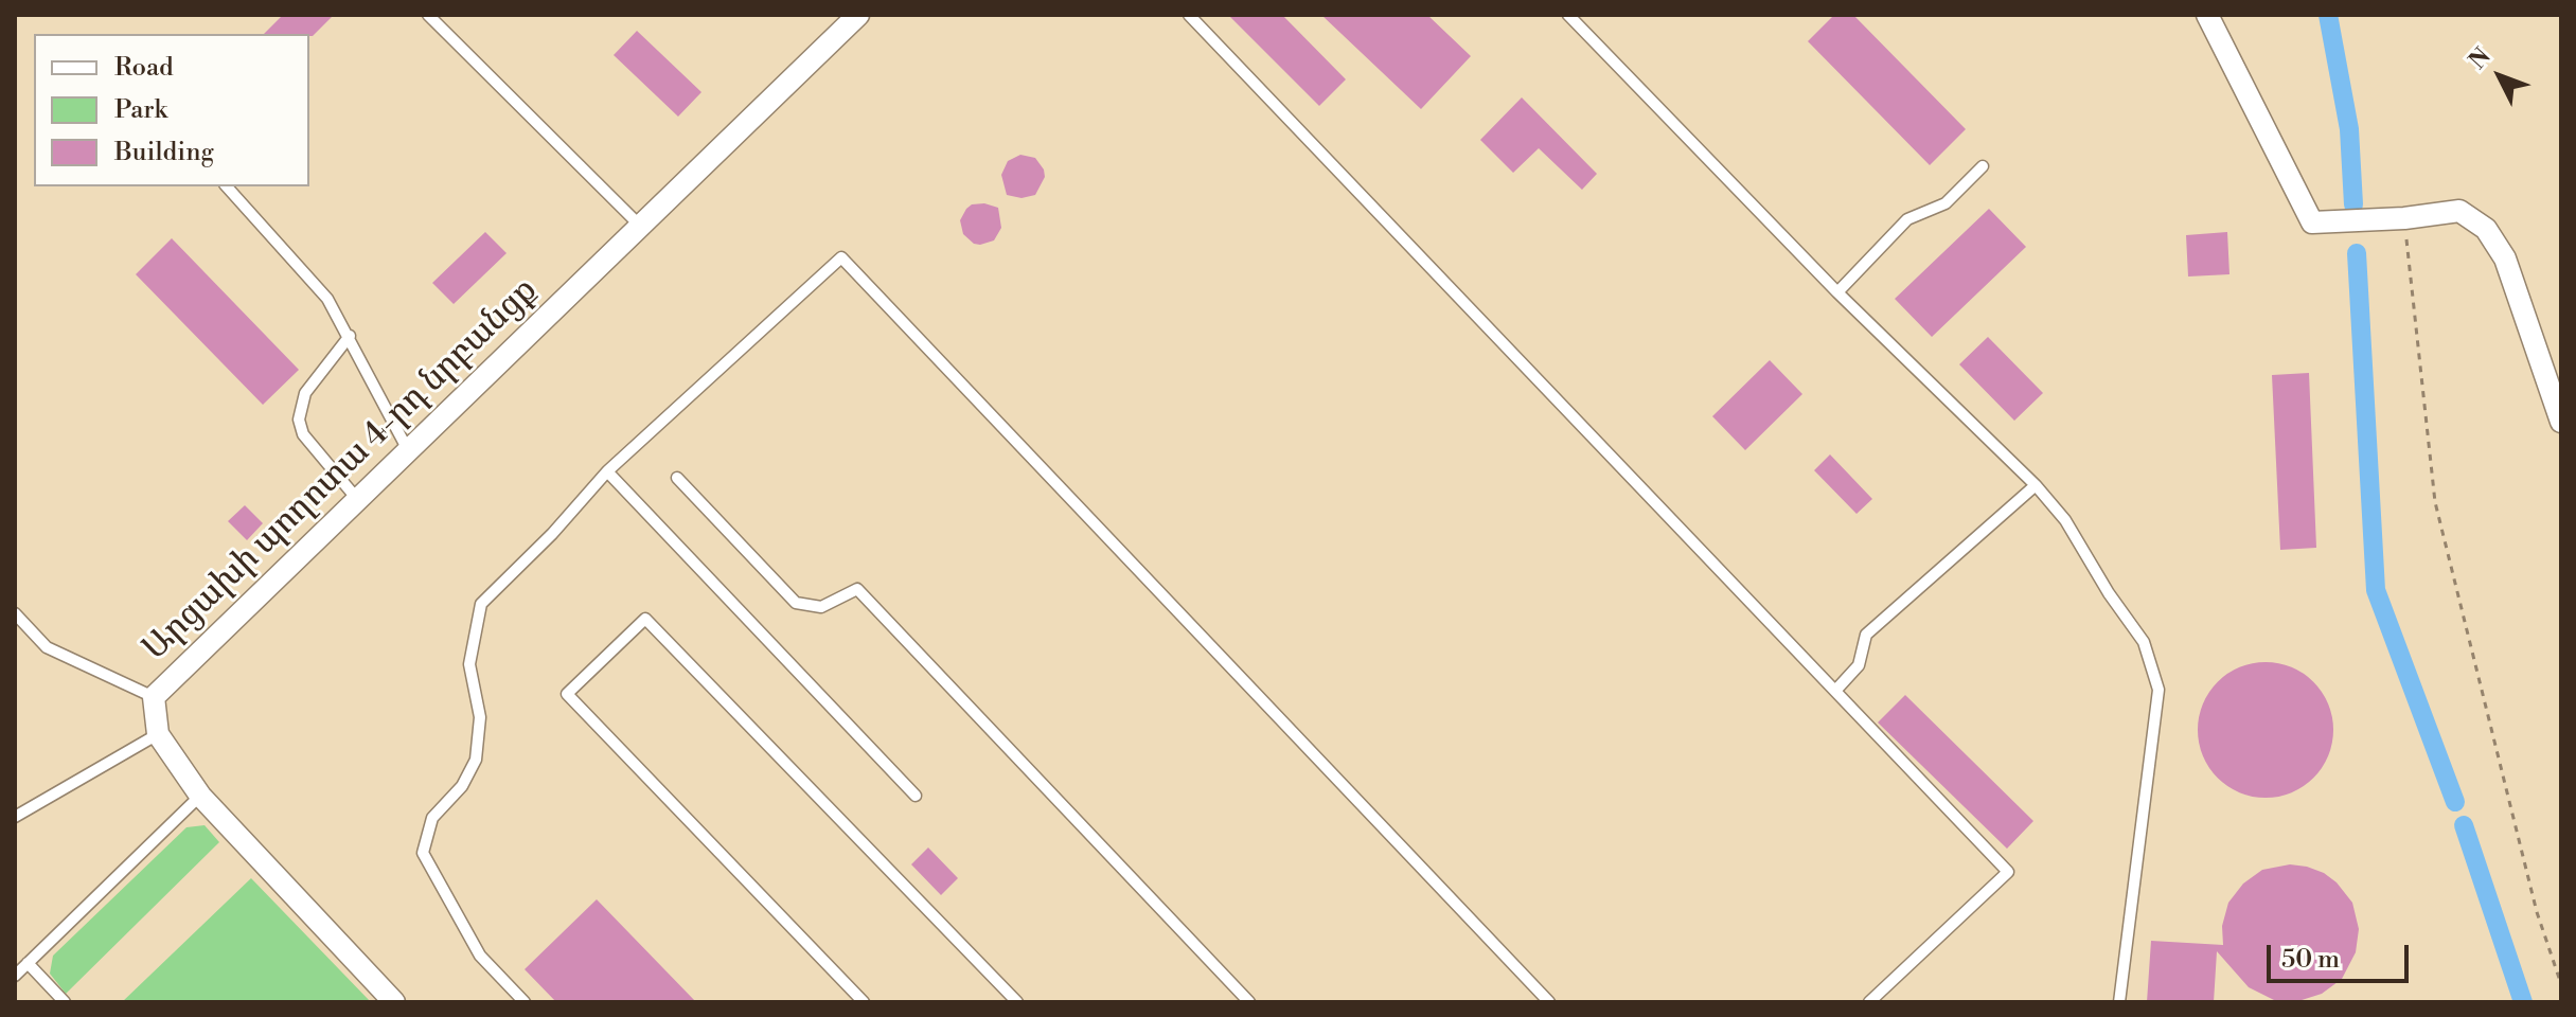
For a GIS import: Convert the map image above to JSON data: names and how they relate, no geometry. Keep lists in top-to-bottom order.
{
  "streets": {
    "street": ["Արցախի պողոտա 4-րդ նրբանցք"]
  },
  "legend": ["Road", "Park", "Building"],
  "scale_bar": "50 m",
  "north": "top left"
}
